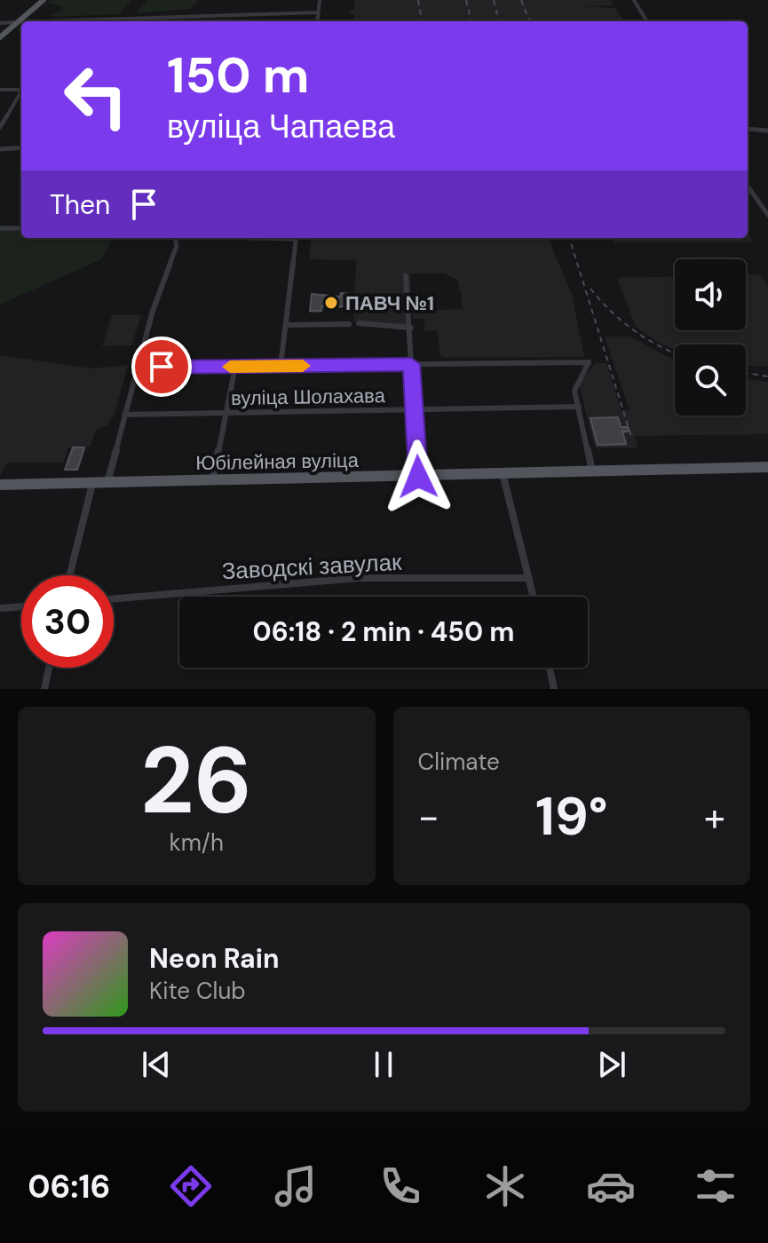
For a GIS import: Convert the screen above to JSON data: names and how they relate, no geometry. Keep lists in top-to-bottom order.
{
  "streets": {
    "main road": ["Юбілейная вуліца"],
    "street": ["вуліца Шолахава", "Заводскі завулак"]
  },
  "places": ["ПАВЧ №1"],
  "page": {
    "turn": ["150 m", "вуліца Чапаева"],
    "then": "Then",
    "limit": "30",
    "trip": "06:18 · 2 min · 450 m",
    "tile": [
      ["26", "km/h"],
      "Climate"
    ],
    "heat": ["−", "19°", "+"],
    "song": ["Neon Rain", "Kite Club"],
    "tabs": "06:16"
  }
}
